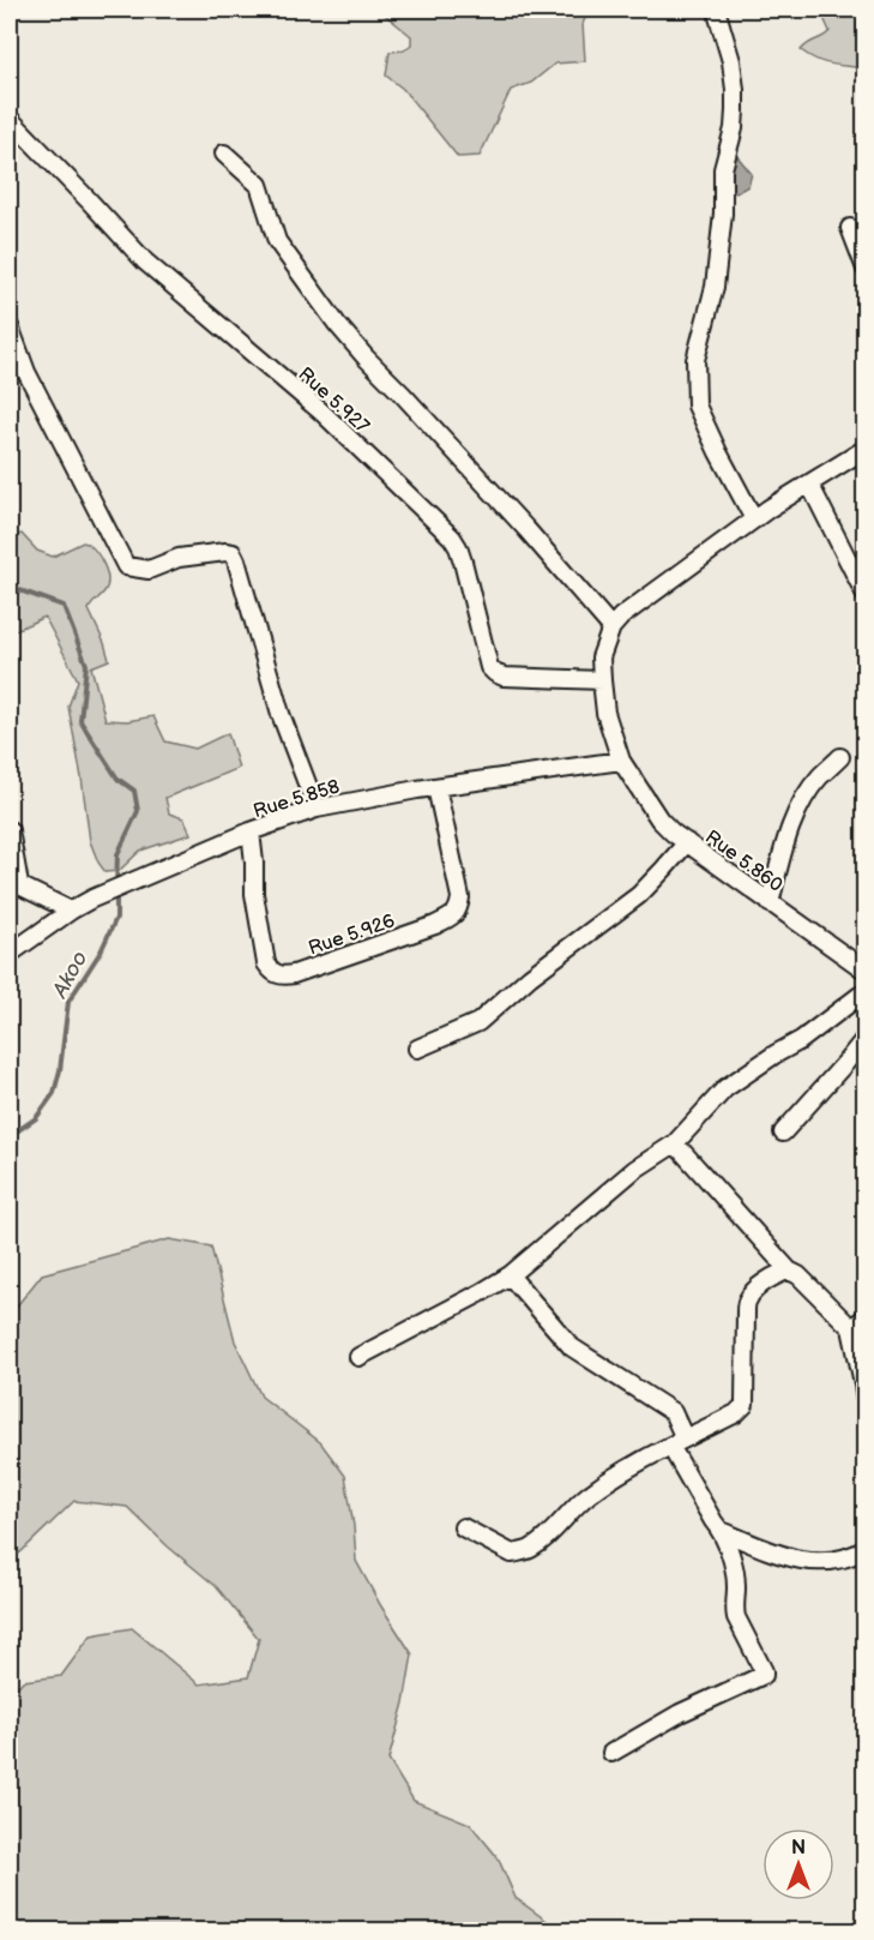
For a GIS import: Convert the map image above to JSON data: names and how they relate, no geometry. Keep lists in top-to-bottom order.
{
  "streets": {
    "street": [
      "Rue 5.927",
      "Rue 5.858",
      "Rue 5.860",
      "Rue 5.926"
    ]
  },
  "crossings": [
    ["Rue 5.927", "Rue 5.860"],
    ["Rue 5.858", "Rue 5.860"],
    ["Rue 5.858", "Rue 5.926"]
  ],
  "water": ["Akoo"],
  "north": "top"
}
